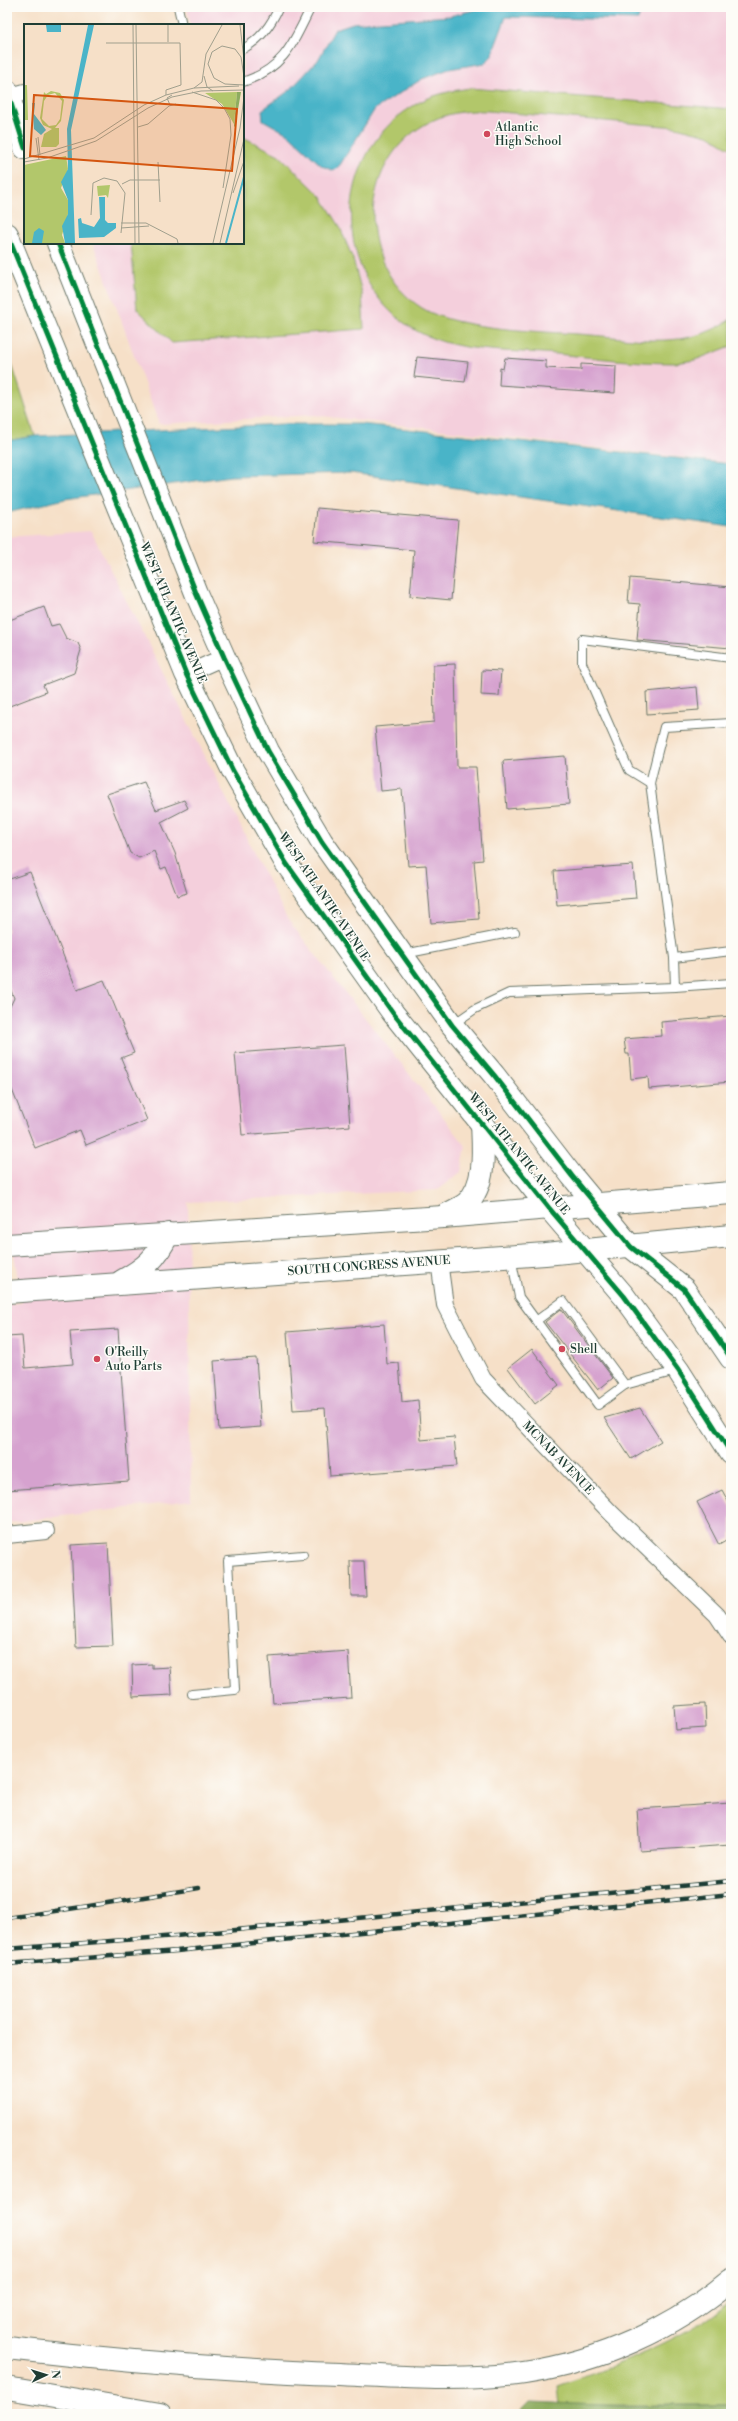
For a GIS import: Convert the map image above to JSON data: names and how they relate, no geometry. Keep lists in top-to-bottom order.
{
  "streets": {
    "main road": ["WEST ATLANTIC AVENUE", "SOUTH CONGRESS AVENUE"],
    "street": ["MCNAB AVENUE"]
  },
  "crossings": [
    ["WEST ATLANTIC AVENUE", "SOUTH CONGRESS AVENUE"],
    ["SOUTH CONGRESS AVENUE", "MCNAB AVENUE"]
  ],
  "places": ["Atlantic High School", "Shell", "O'Reilly Auto Parts"],
  "north": "right"
}
